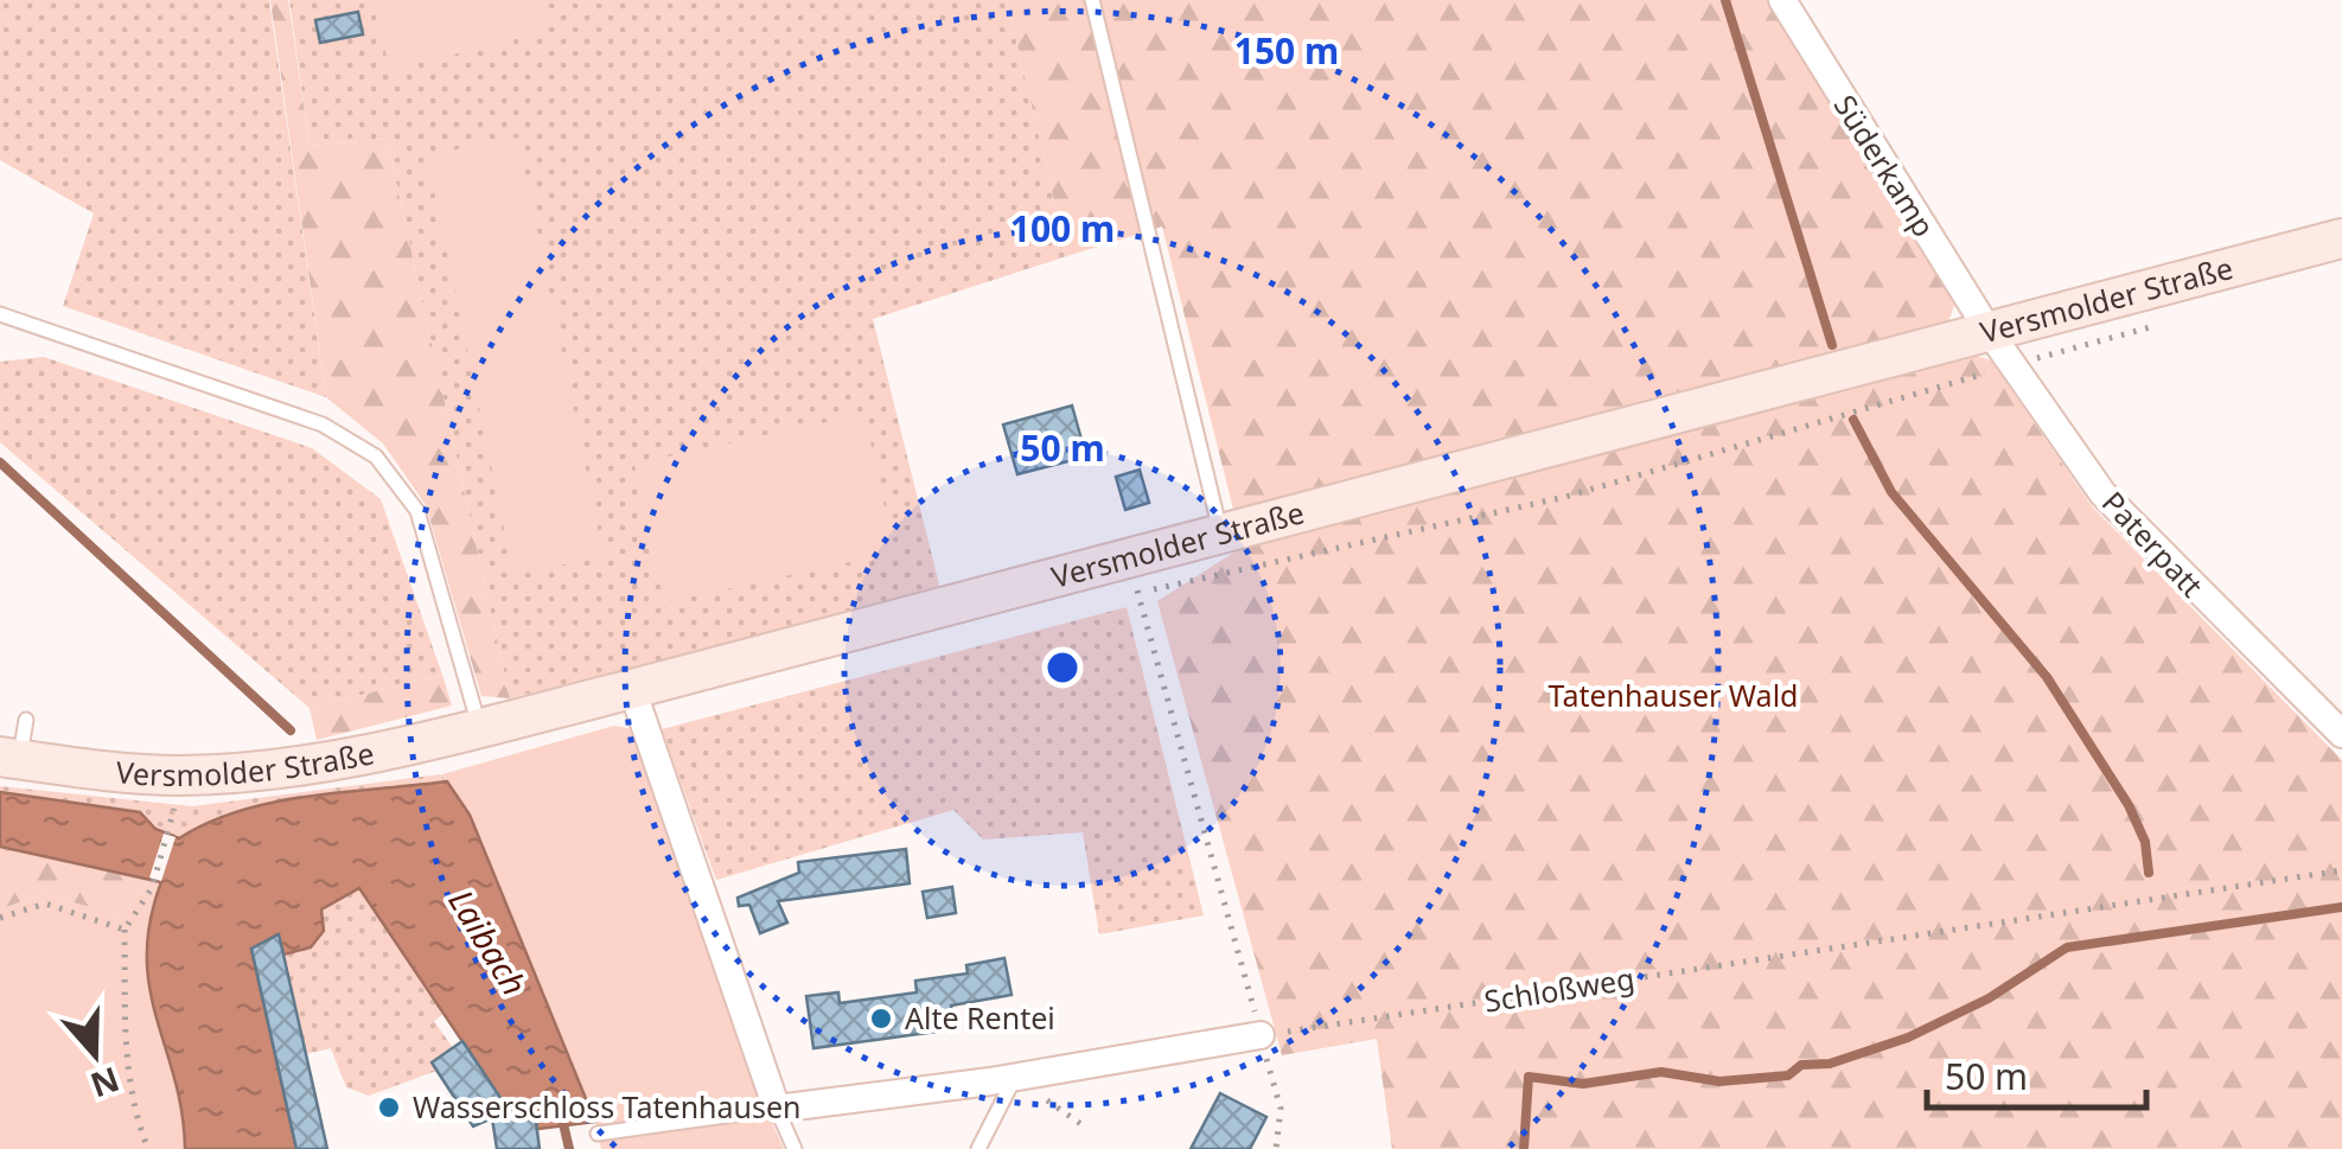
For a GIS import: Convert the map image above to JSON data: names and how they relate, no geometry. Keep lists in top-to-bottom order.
{
  "streets": {
    "main road": ["Versmolder Straße"],
    "street": ["Süderkamp", "Paterpatt"],
    "path": ["Schloßweg"]
  },
  "crossings": [
    ["Süderkamp", "Versmolder Straße"],
    ["Süderkamp", "Paterpatt"],
    ["Versmolder Straße", "Paterpatt"]
  ],
  "water": ["Laibach"],
  "parks": ["Tatenhauser Wald"],
  "places": ["Alte Rentei", "Wasserschloss Tatenhausen"],
  "scale_bar": "50 m",
  "north": "bottom",
  "rings": ["150 m", "100 m", "50 m"]
}
